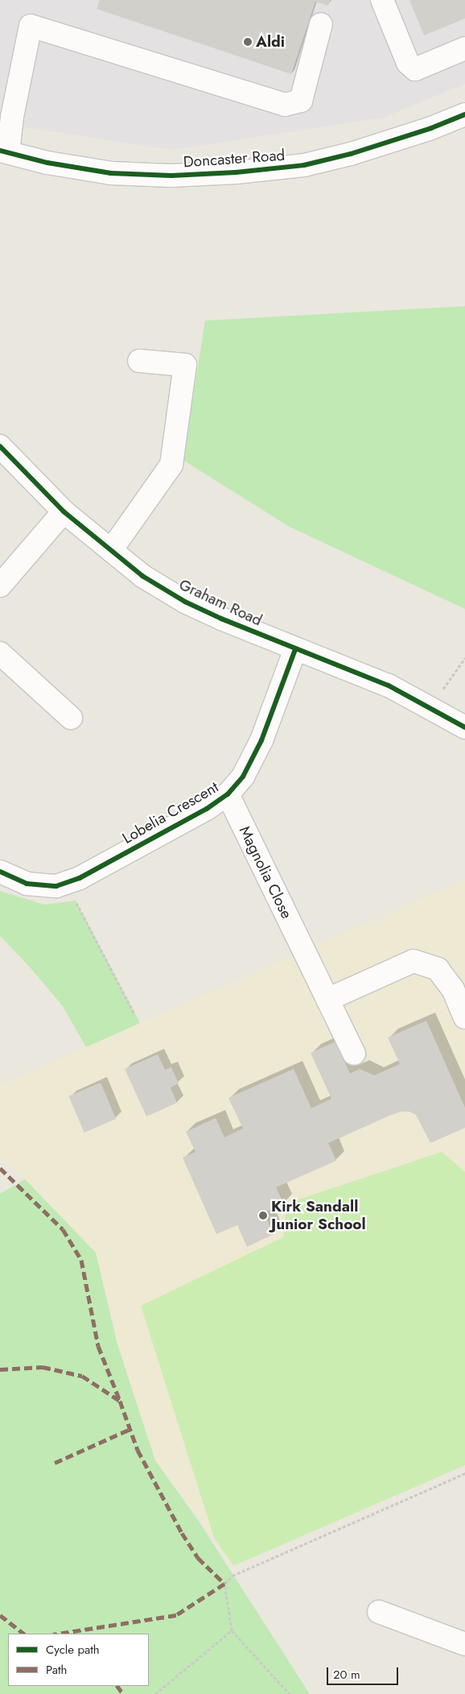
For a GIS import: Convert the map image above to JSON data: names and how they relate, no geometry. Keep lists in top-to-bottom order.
{
  "streets": {
    "street": [
      "Doncaster Road",
      "Graham Road",
      "Lobelia Crescent",
      "Magnolia Close"
    ]
  },
  "crossings": [
    ["Graham Road", "Lobelia Crescent"],
    ["Lobelia Crescent", "Magnolia Close"]
  ],
  "places": ["Aldi", "Kirk Sandall Junior School"],
  "legend": ["Cycle path", "Path"],
  "scale_bar": "20 m"
}
